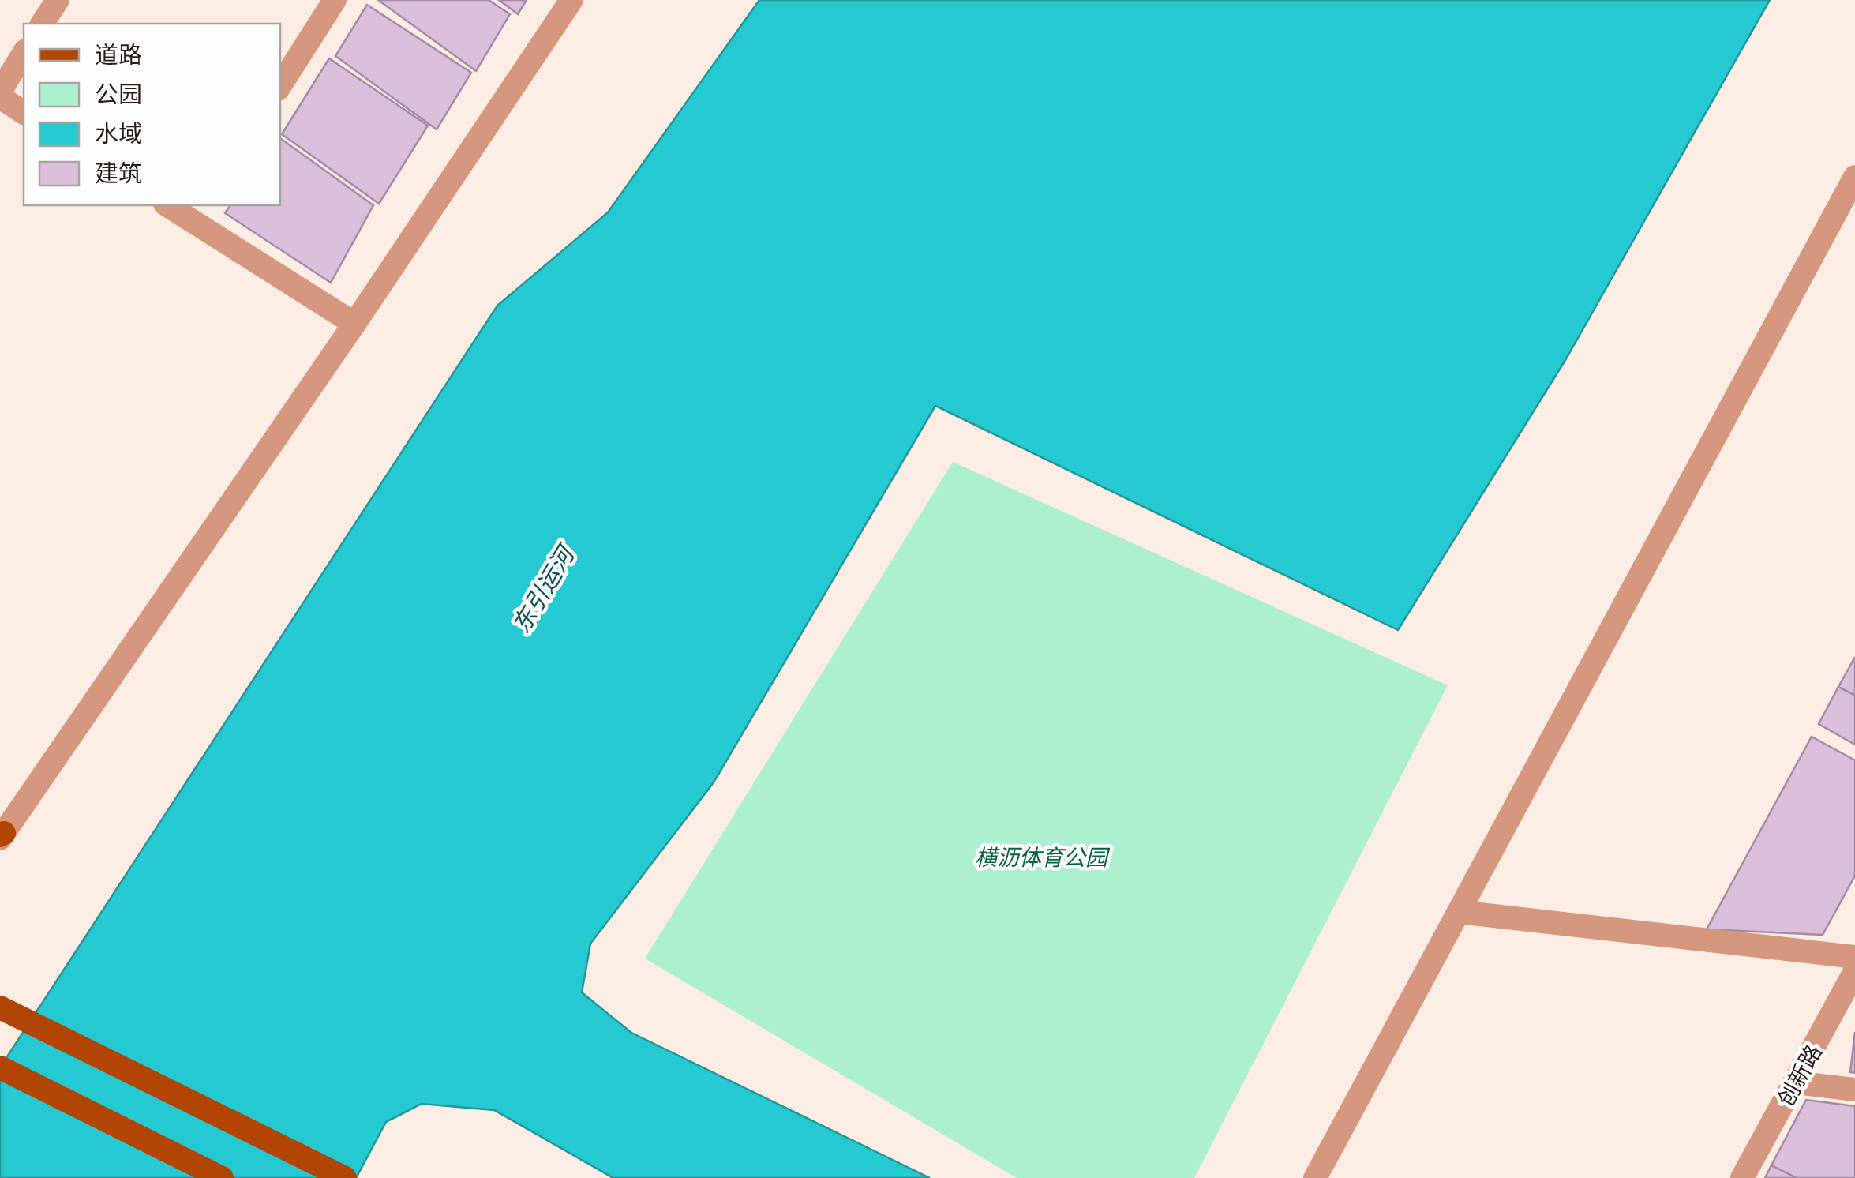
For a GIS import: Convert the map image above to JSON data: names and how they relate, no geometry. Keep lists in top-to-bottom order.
{
  "streets": {
    "street": ["创新路"]
  },
  "water": ["东引运河"],
  "parks": ["横沥体育公园"],
  "legend": [
    "道路",
    "公园",
    "水域",
    "建筑"
  ]
}
